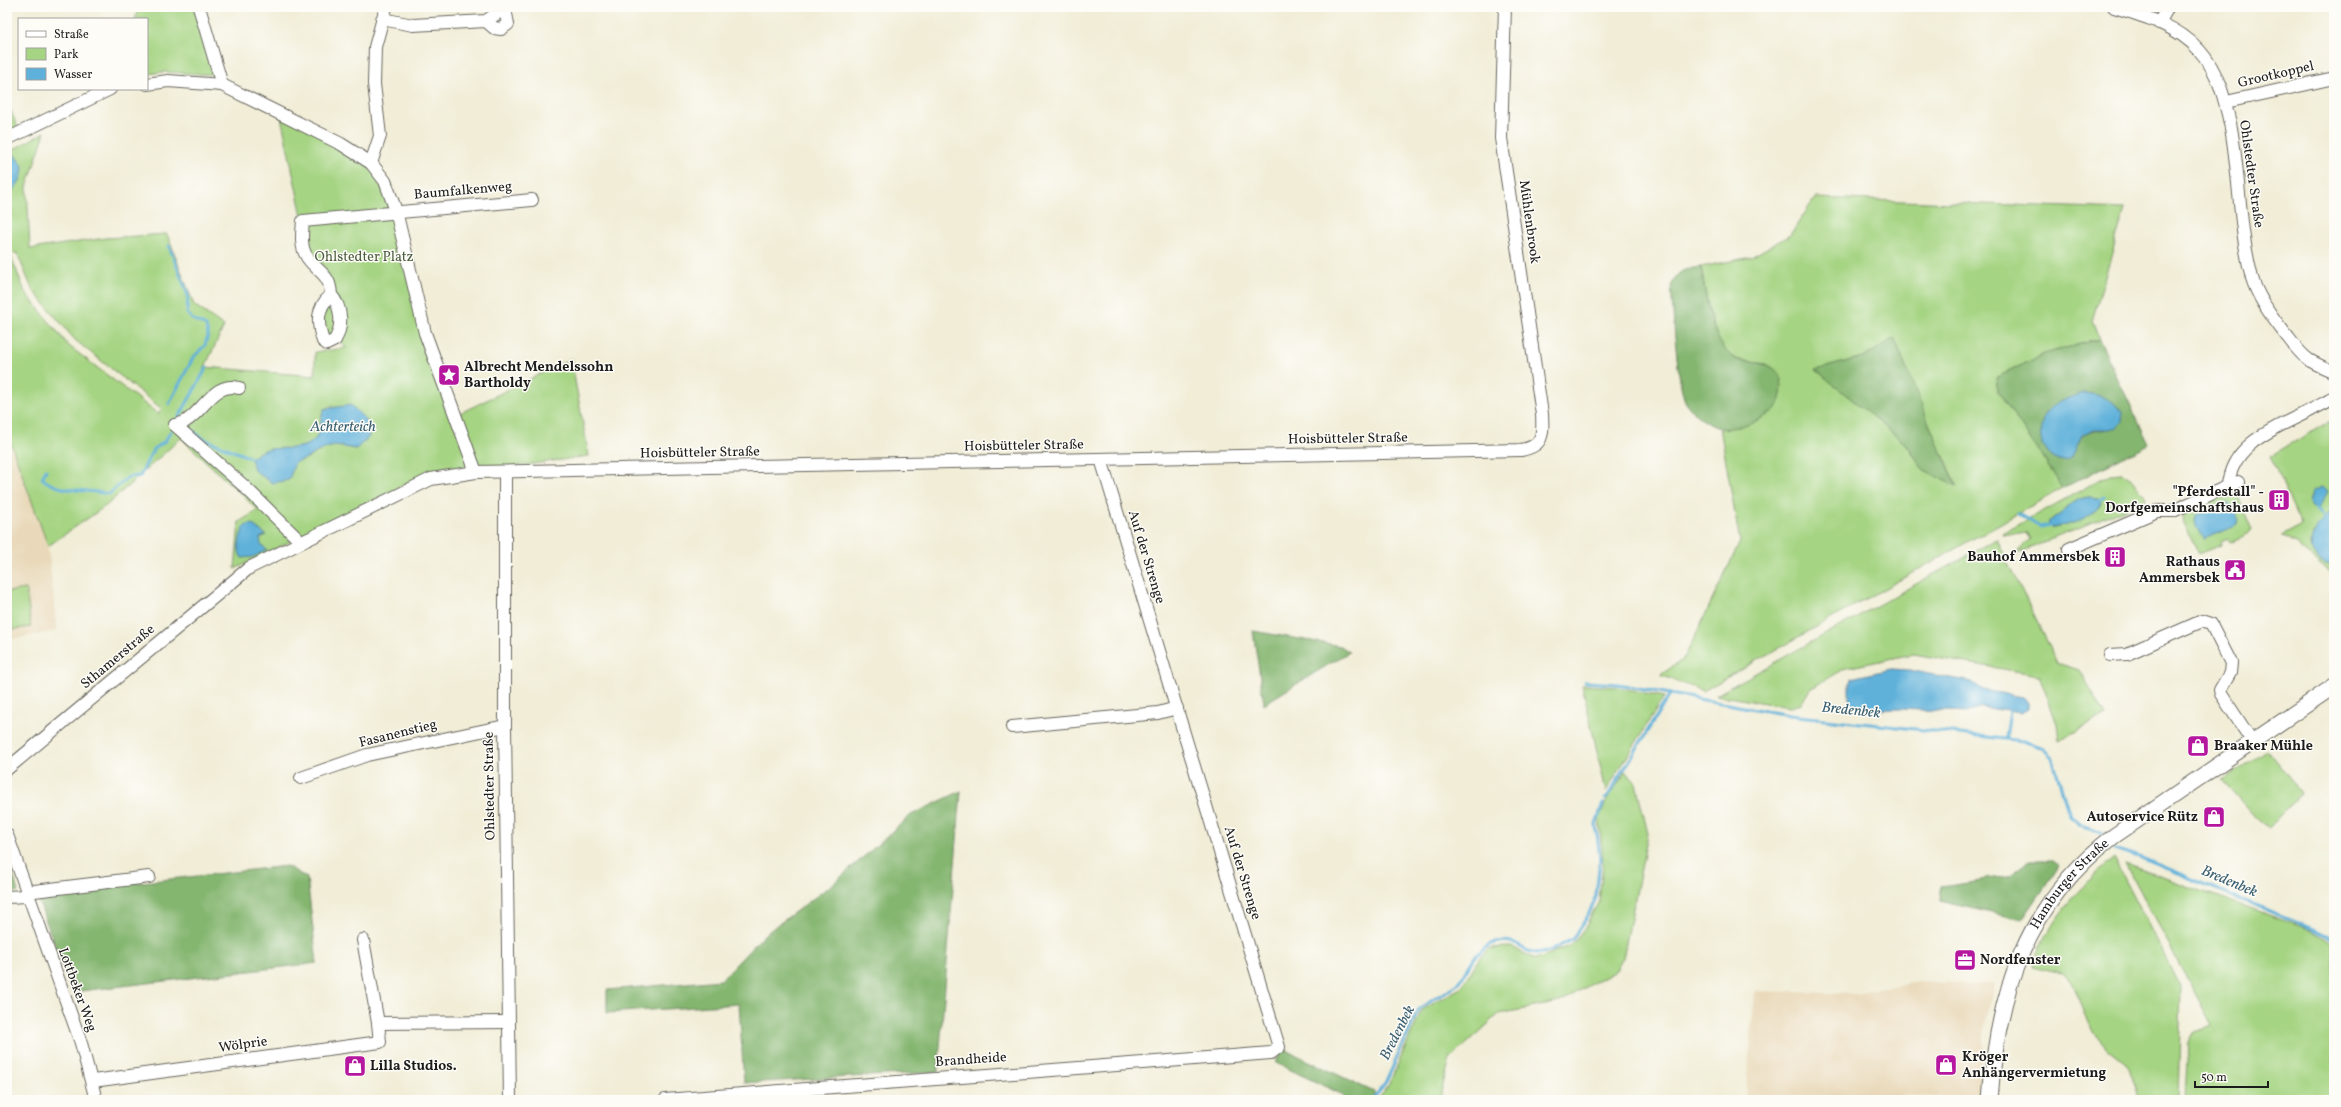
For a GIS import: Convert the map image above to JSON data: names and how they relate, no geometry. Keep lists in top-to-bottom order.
{
  "streets": {
    "main road": ["Hamburger Straße"],
    "street": [
      "Grootkoppel",
      "Ohlstedter Straße",
      "Baumfalkenweg",
      "Mühlenbrook",
      "Hoisbütteler Straße",
      "Auf der Strenge",
      "Sthamerstraße",
      "Fasanenstieg",
      "Lottbeker Weg",
      "Wölprie",
      "Brandheide"
    ]
  },
  "crossings": [
    ["Grootkoppel", "Ohlstedter Straße"],
    ["Ohlstedter Straße", "Hoisbütteler Straße"],
    ["Ohlstedter Straße", "Fasanenstieg"],
    ["Mühlenbrook", "Hoisbütteler Straße"],
    ["Hoisbütteler Straße", "Auf der Strenge"],
    ["Auf der Strenge", "Brandheide"],
    ["Lottbeker Weg", "Wölprie"]
  ],
  "water": ["Achterteich", "Bredenbek"],
  "parks": ["Ohlstedter Platz"],
  "places": {
    "place": ["Albrecht Mendelssohn Bartholdy"],
    "building": ["\"Pferdestall\" - Dorfgemeinschaftshaus", "Bauhof Ammersbek"],
    "public building": ["Rathaus Ammersbek"],
    "shop": [
      "Braaker Mühle",
      "Autoservice Rütz",
      "Kröger Anhängervermietung",
      "Lilla Studios."
    ],
    "office": ["Nordfenster"]
  },
  "legend": ["Straße", "Park", "Wasser"],
  "scale_bar": "50 m"
}
